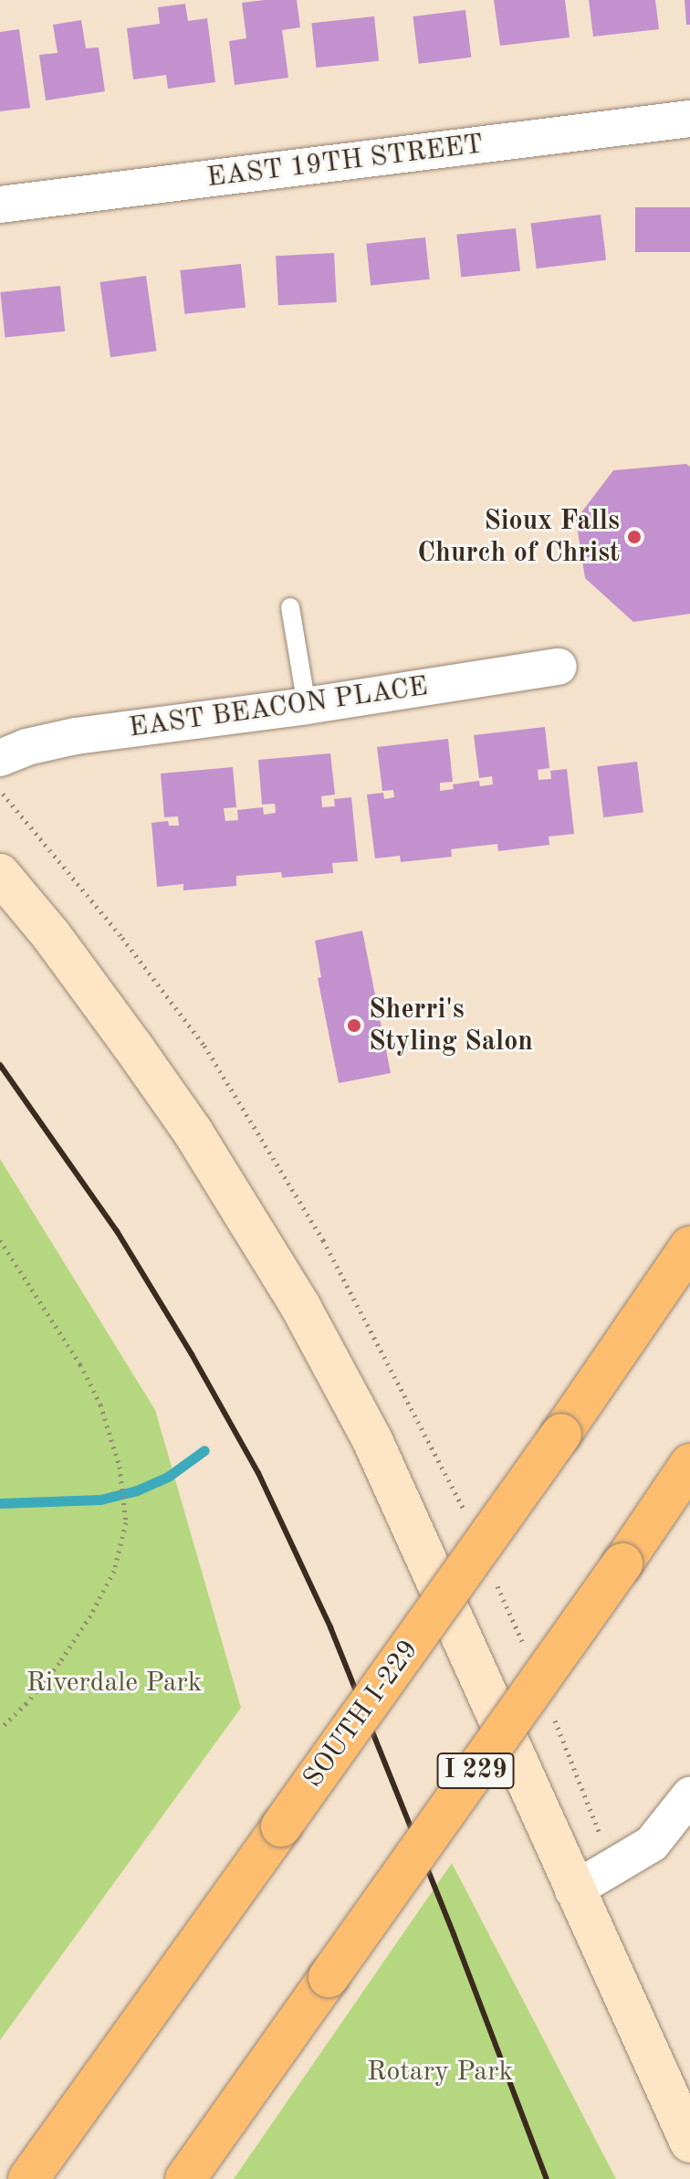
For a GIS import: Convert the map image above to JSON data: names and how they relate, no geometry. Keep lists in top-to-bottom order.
{
  "streets": {
    "highway": ["SOUTH I-229", "I 229"],
    "street": ["EAST 19TH STREET", "EAST BEACON PLACE"]
  },
  "parks": ["Riverdale Park", "Rotary Park"],
  "places": ["Sioux Falls Church of Christ", "Sherri's Styling Salon"]
}
